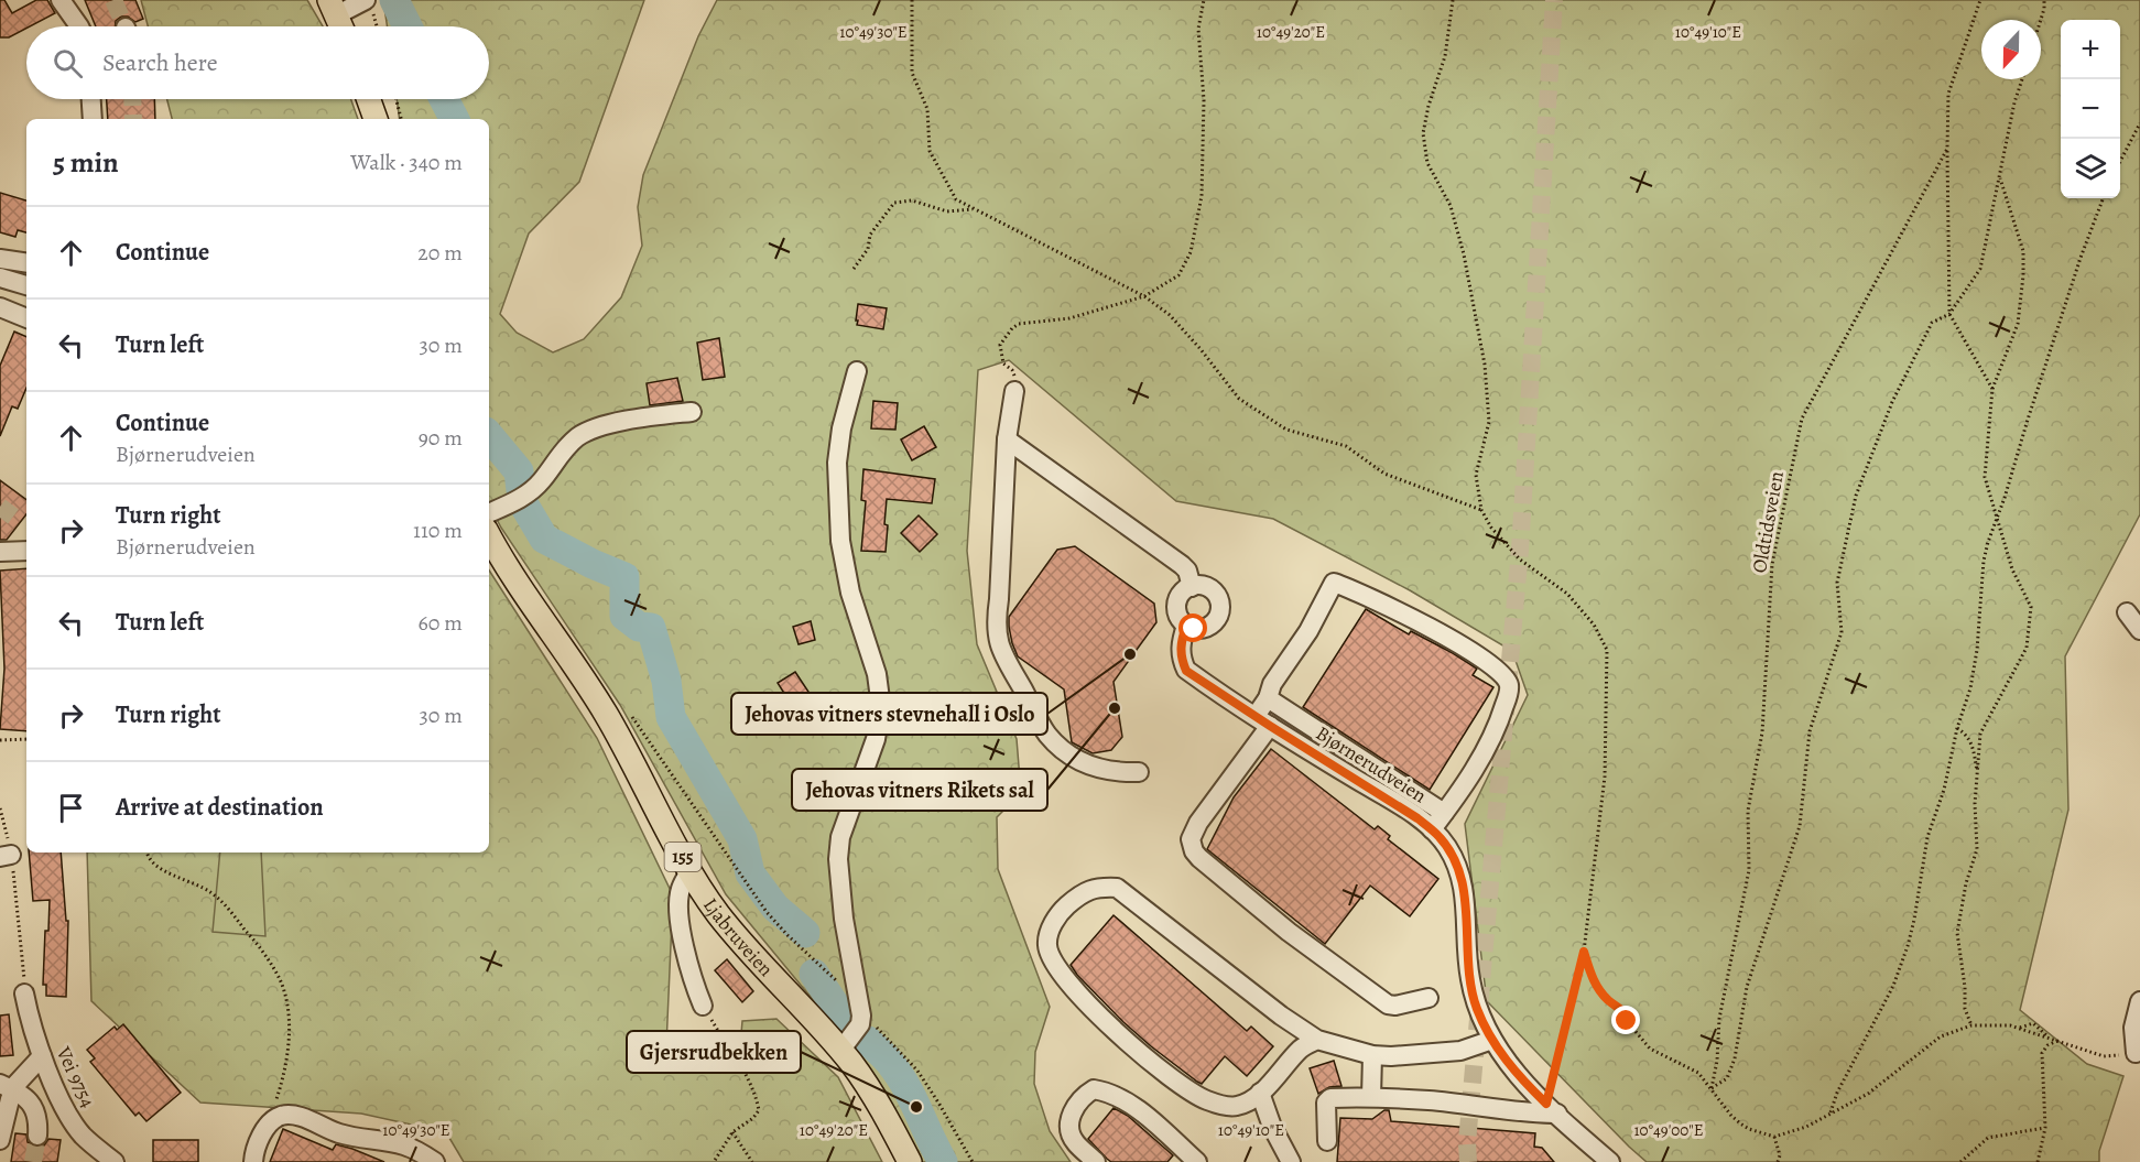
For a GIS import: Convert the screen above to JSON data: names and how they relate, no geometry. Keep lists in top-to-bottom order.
{
  "streets": {
    "main road": ["155", "Ljabruveien"],
    "lane": ["Bjørnerudveien", "Vei 9754"],
    "path": ["Oldtidsveien"]
  },
  "places": ["Jehovas vitners stevnehall i Oslo", "Jehovas vitners Rikets sal", "Gjersrudbekken"],
  "north": "bottom",
  "page": {
    "map_buttons": ["+", "−"],
    "search": "Search here",
    "heading": ["5 min", "Walk · 340 m"],
    "list": [
      ["Continue", "20 m"],
      ["Turn left", "30 m"],
      ["Continue", "Bjørnerudveien", "90 m"],
      ["Turn right", "Bjørnerudveien", "110 m"],
      ["Turn left", "60 m"],
      ["Turn right", "30 m"],
      "Arrive at destination"
    ]
  },
  "coordinates": [
    "10°49'30\"E",
    "10°49'20\"E",
    "10°49'10\"E",
    "10°49'00\"E"
  ]
}
